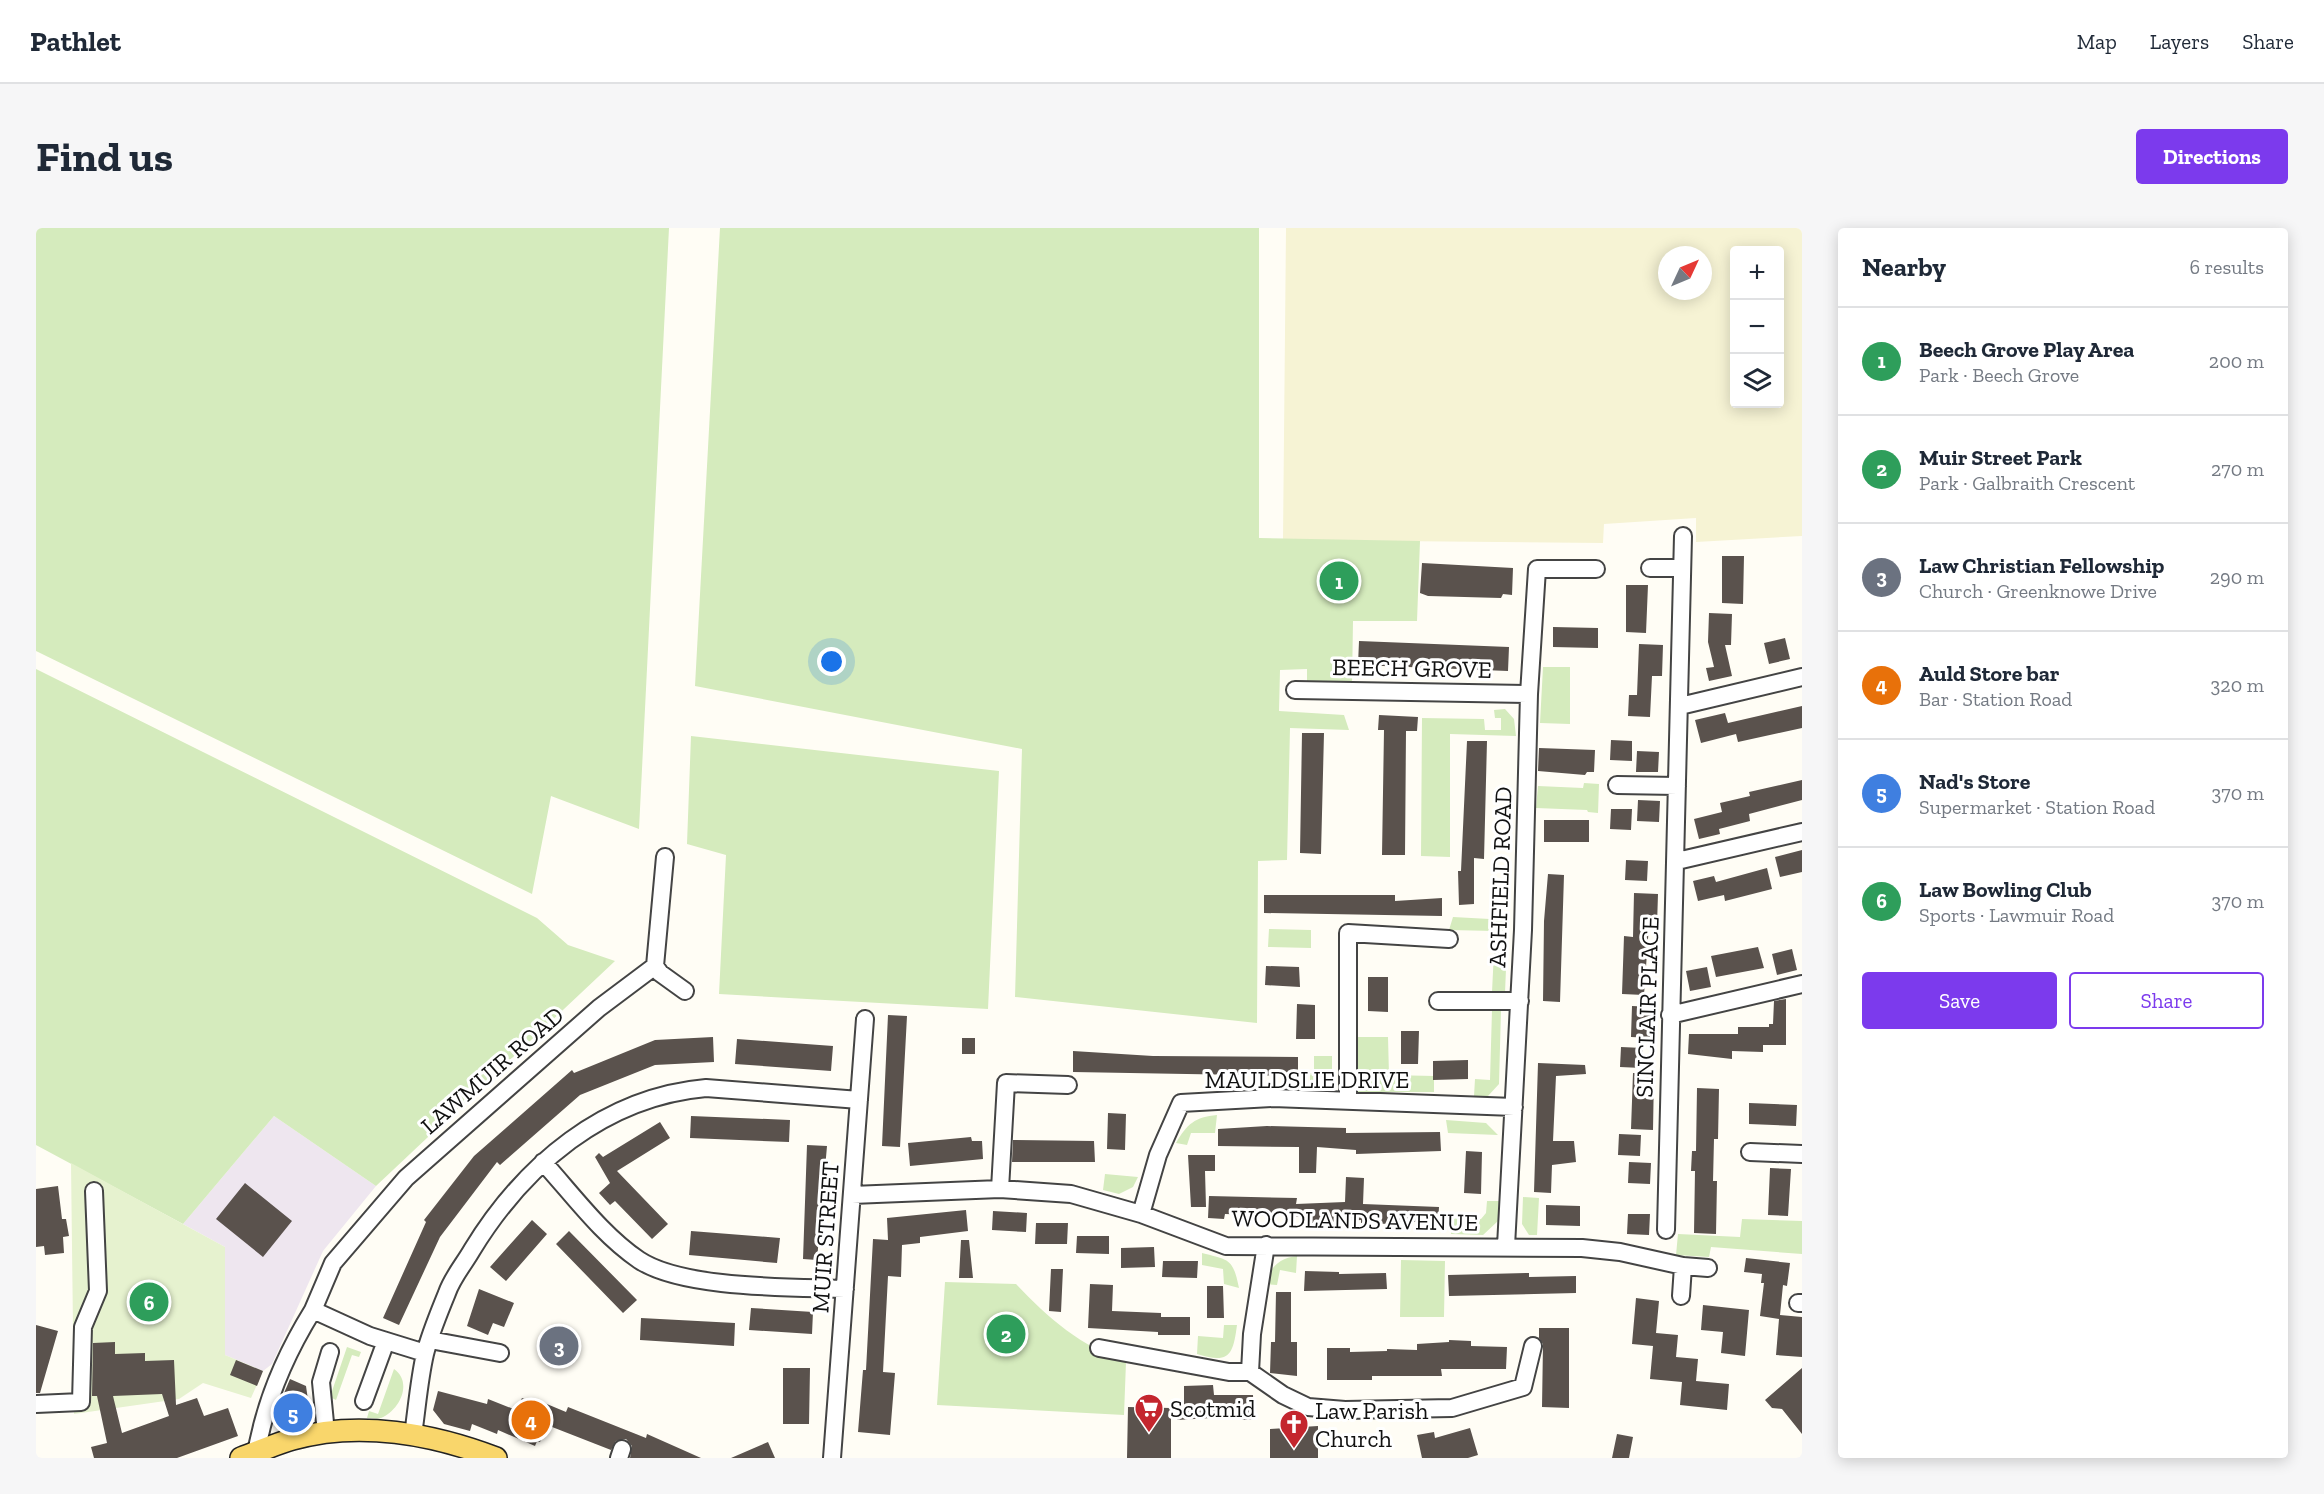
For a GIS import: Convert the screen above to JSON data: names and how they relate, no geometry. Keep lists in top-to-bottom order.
{
  "streets": {
    "street": [
      "BEECH GROVE",
      "ASHFIELD ROAD",
      "SINCLAIR PLACE",
      "LAWMUIR ROAD",
      "MAULDSLIE DRIVE",
      "WOODLANDS AVENUE",
      "MUIR STREET"
    ]
  },
  "crossings": [
    ["BEECH GROVE", "ASHFIELD ROAD"],
    ["ASHFIELD ROAD", "MAULDSLIE DRIVE"],
    ["ASHFIELD ROAD", "WOODLANDS AVENUE"],
    ["MAULDSLIE DRIVE", "WOODLANDS AVENUE"],
    ["WOODLANDS AVENUE", "MUIR STREET"]
  ],
  "places": {
    "supermarket": ["Scotmid"],
    "church": ["Law Parish Church"]
  },
  "north": "top right",
  "page": {
    "header": "Pathlet",
    "nav": ["Map", "Layers", "Share"],
    "buttons": [
      "Directions",
      ["Save", "Share"]
    ],
    "title": "Find us",
    "heading": ["Nearby", "6 results"],
    "map_buttons": ["+", "−"],
    "list": [
      {
        "mark": "1",
        "name": "Beech Grove Play Area",
        "note": "Park · Beech Grove",
        "value": "200 m"
      },
      {
        "mark": "2",
        "name": "Muir Street Park",
        "note": "Park · Galbraith Crescent",
        "value": "270 m"
      },
      {
        "mark": "3",
        "name": "Law Christian Fellowship",
        "note": "Church · Greenknowe Drive",
        "value": "290 m"
      },
      {
        "mark": "4",
        "name": "Auld Store bar",
        "note": "Bar · Station Road",
        "value": "320 m"
      },
      {
        "mark": "5",
        "name": "Nad's Store",
        "note": "Supermarket · Station Road",
        "value": "370 m"
      },
      {
        "mark": "6",
        "name": "Law Bowling Club",
        "note": "Sports · Lawmuir Road",
        "value": "370 m"
      }
    ],
    "pins": [
      "1",
      "6",
      "2",
      "3",
      "5",
      "4"
    ]
  }
}
